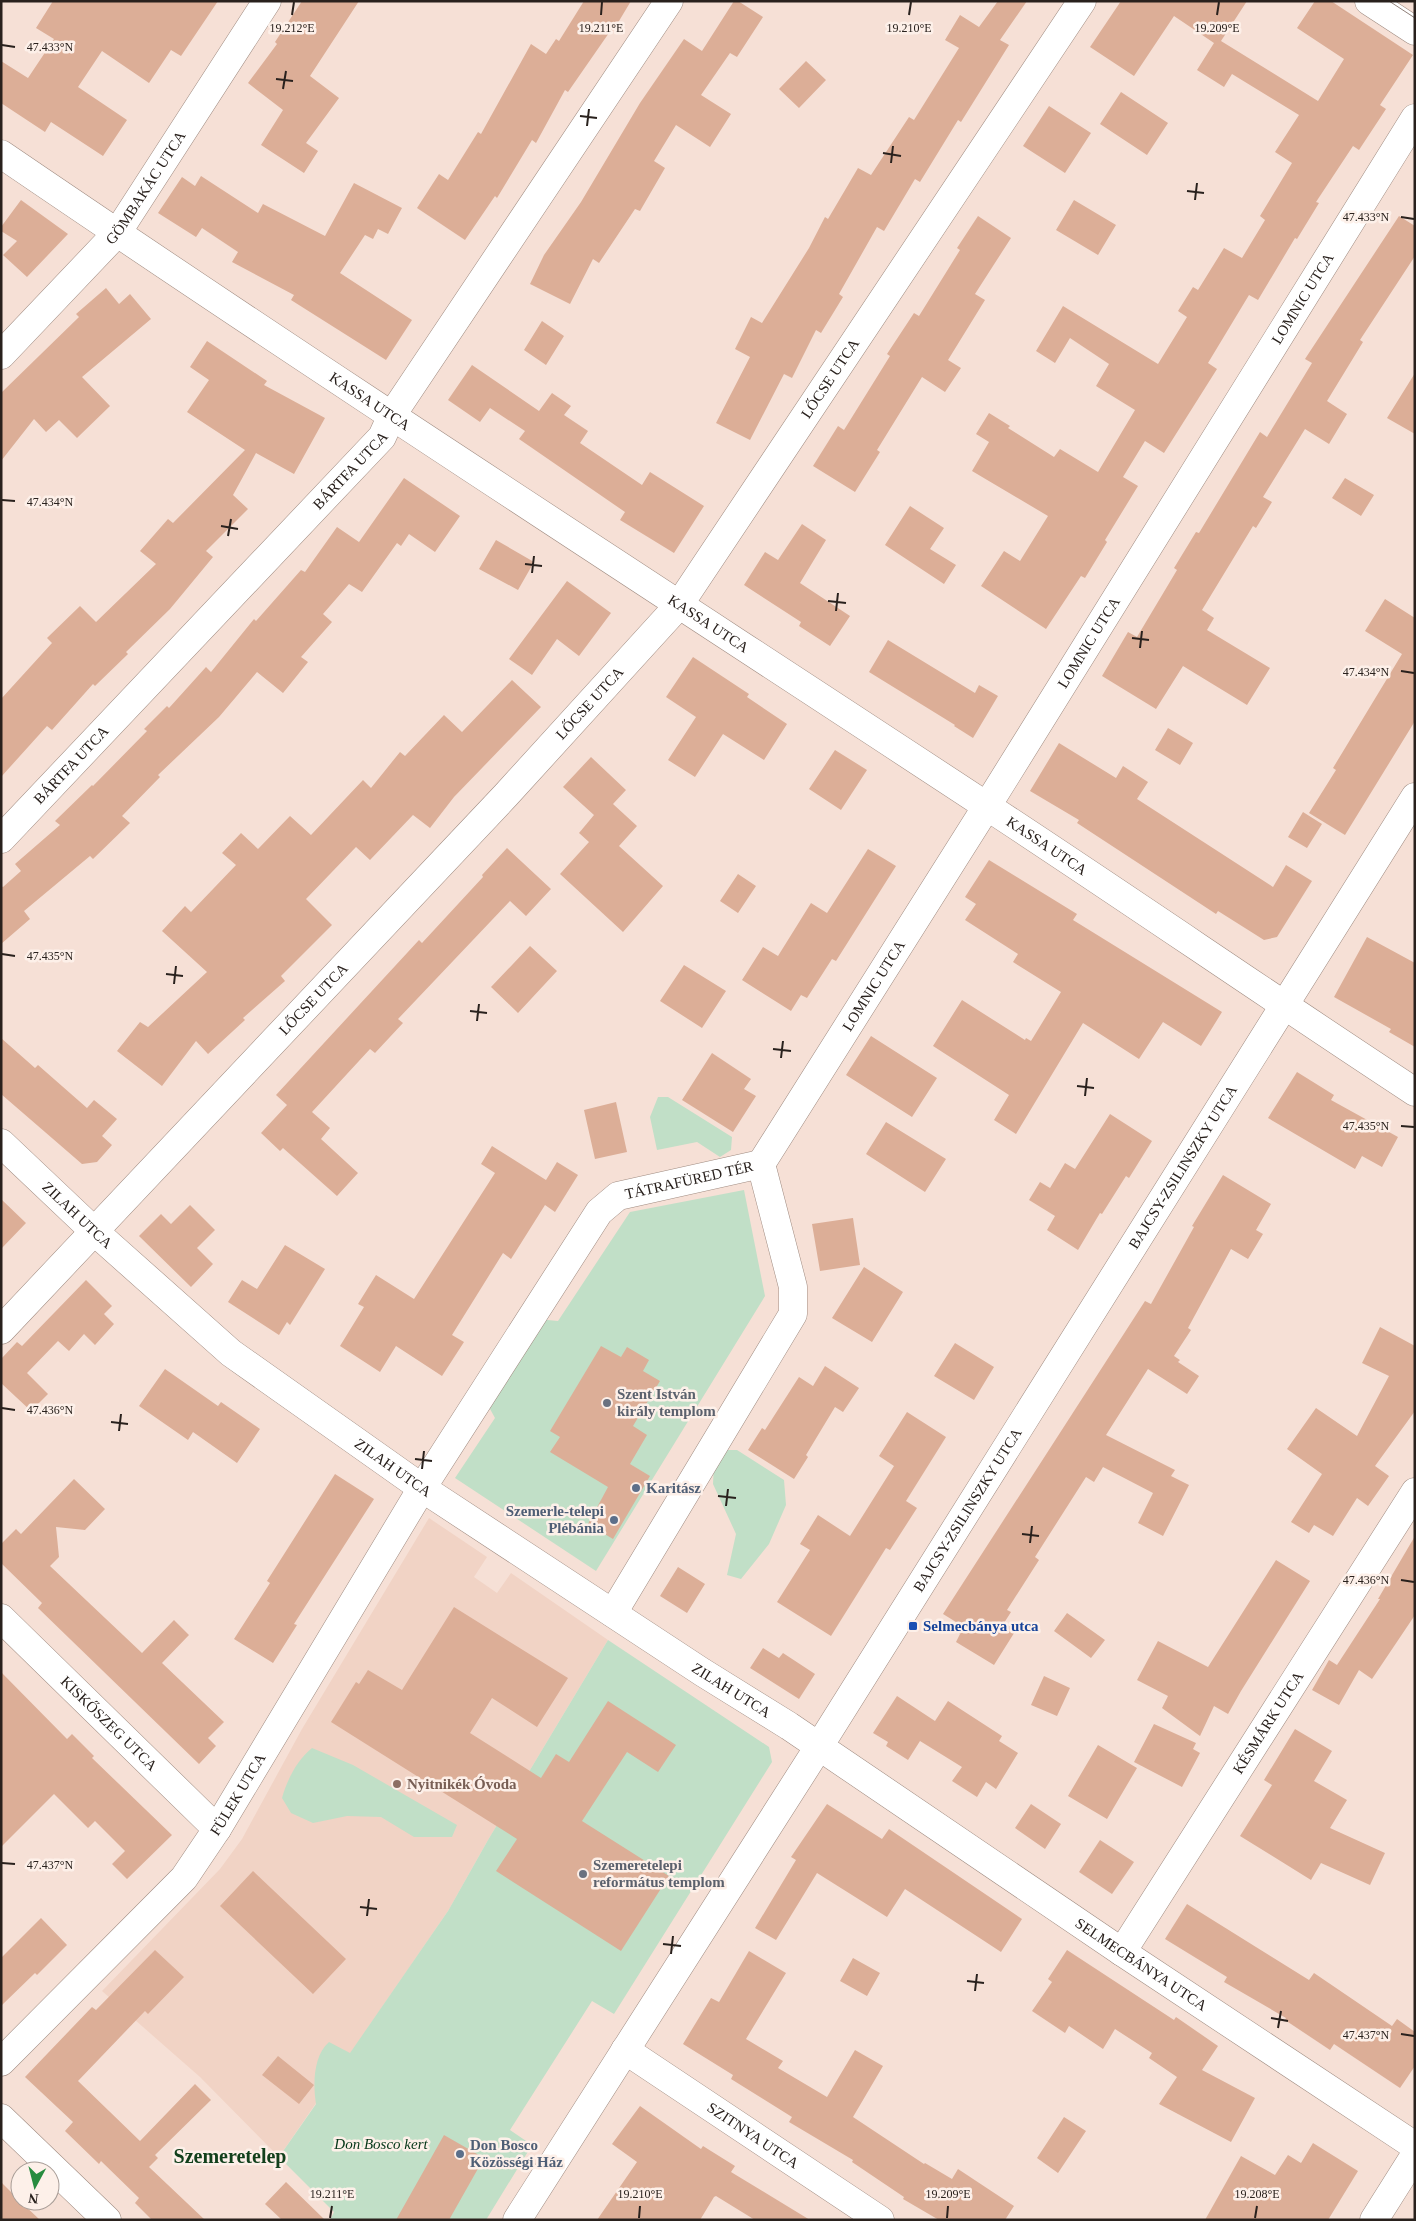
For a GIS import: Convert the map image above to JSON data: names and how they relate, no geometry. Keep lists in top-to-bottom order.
{
  "streets": {
    "street": [
      "GÖMBAKÁC UTCA",
      "LOMNIC UTCA",
      "LŐCSE UTCA",
      "KASSA UTCA",
      "BÁRTFA UTCA",
      "BAJCSY-ZSILINSZKY UTCA",
      "TÁTRAFÜRED TÉR",
      "ZILAH UTCA",
      "KÉSMÁRK UTCA",
      "KISKŐSZEG UTCA",
      "FÜLEK UTCA",
      "SELMECBÁNYA UTCA",
      "SZITNYA UTCA"
    ]
  },
  "crossings": [
    ["GÖMBAKÁC UTCA", "KASSA UTCA"],
    ["LOMNIC UTCA", "KASSA UTCA"],
    ["LOMNIC UTCA", "TÁTRAFÜRED TÉR"],
    ["LŐCSE UTCA", "KASSA UTCA"],
    ["LŐCSE UTCA", "ZILAH UTCA"],
    ["KASSA UTCA", "BÁRTFA UTCA"],
    ["KASSA UTCA", "BAJCSY-ZSILINSZKY UTCA"],
    ["BAJCSY-ZSILINSZKY UTCA", "ZILAH UTCA"],
    ["BAJCSY-ZSILINSZKY UTCA", "SELMECBÁNYA UTCA"],
    ["BAJCSY-ZSILINSZKY UTCA", "SZITNYA UTCA"],
    ["TÁTRAFÜRED TÉR", "ZILAH UTCA"],
    ["TÁTRAFÜRED TÉR", "FÜLEK UTCA"],
    ["ZILAH UTCA", "FÜLEK UTCA"],
    ["ZILAH UTCA", "SELMECBÁNYA UTCA"],
    ["KÉSMÁRK UTCA", "SELMECBÁNYA UTCA"],
    ["KISKŐSZEG UTCA", "FÜLEK UTCA"]
  ],
  "districts": ["Szemeretelep"],
  "parks": ["Don Bosco kert"],
  "places": {
    "other": [
      "Szent István király templom",
      "Karitász",
      "Szemerle-telepi Plébánia",
      "Nyitnikék Óvoda",
      "Szemeretelepi református templom",
      "Don Bosco Közösségi Ház"
    ],
    "transit": ["Selmecbánya utca"]
  },
  "north": "bottom",
  "coordinates": [
    "19.212°E",
    "19.211°E",
    "19.210°E",
    "19.209°E",
    "47.433°N",
    "47.434°N",
    "47.435°N",
    "47.436°N",
    "47.437°N",
    "19.208°E"
  ]
}
